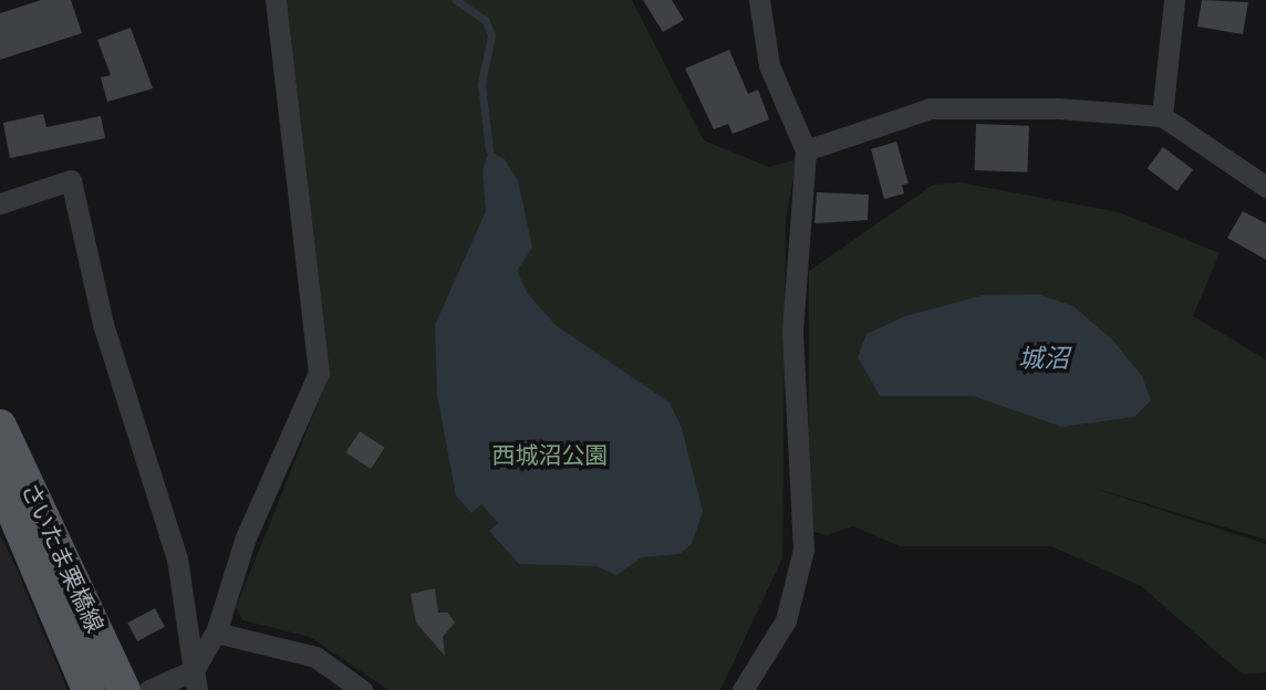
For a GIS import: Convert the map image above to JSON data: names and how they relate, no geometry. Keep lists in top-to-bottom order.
{
  "streets": {
    "main road": ["さいたま栗橋線"]
  },
  "water": ["城沼"],
  "parks": ["西城沼公園"]
}
